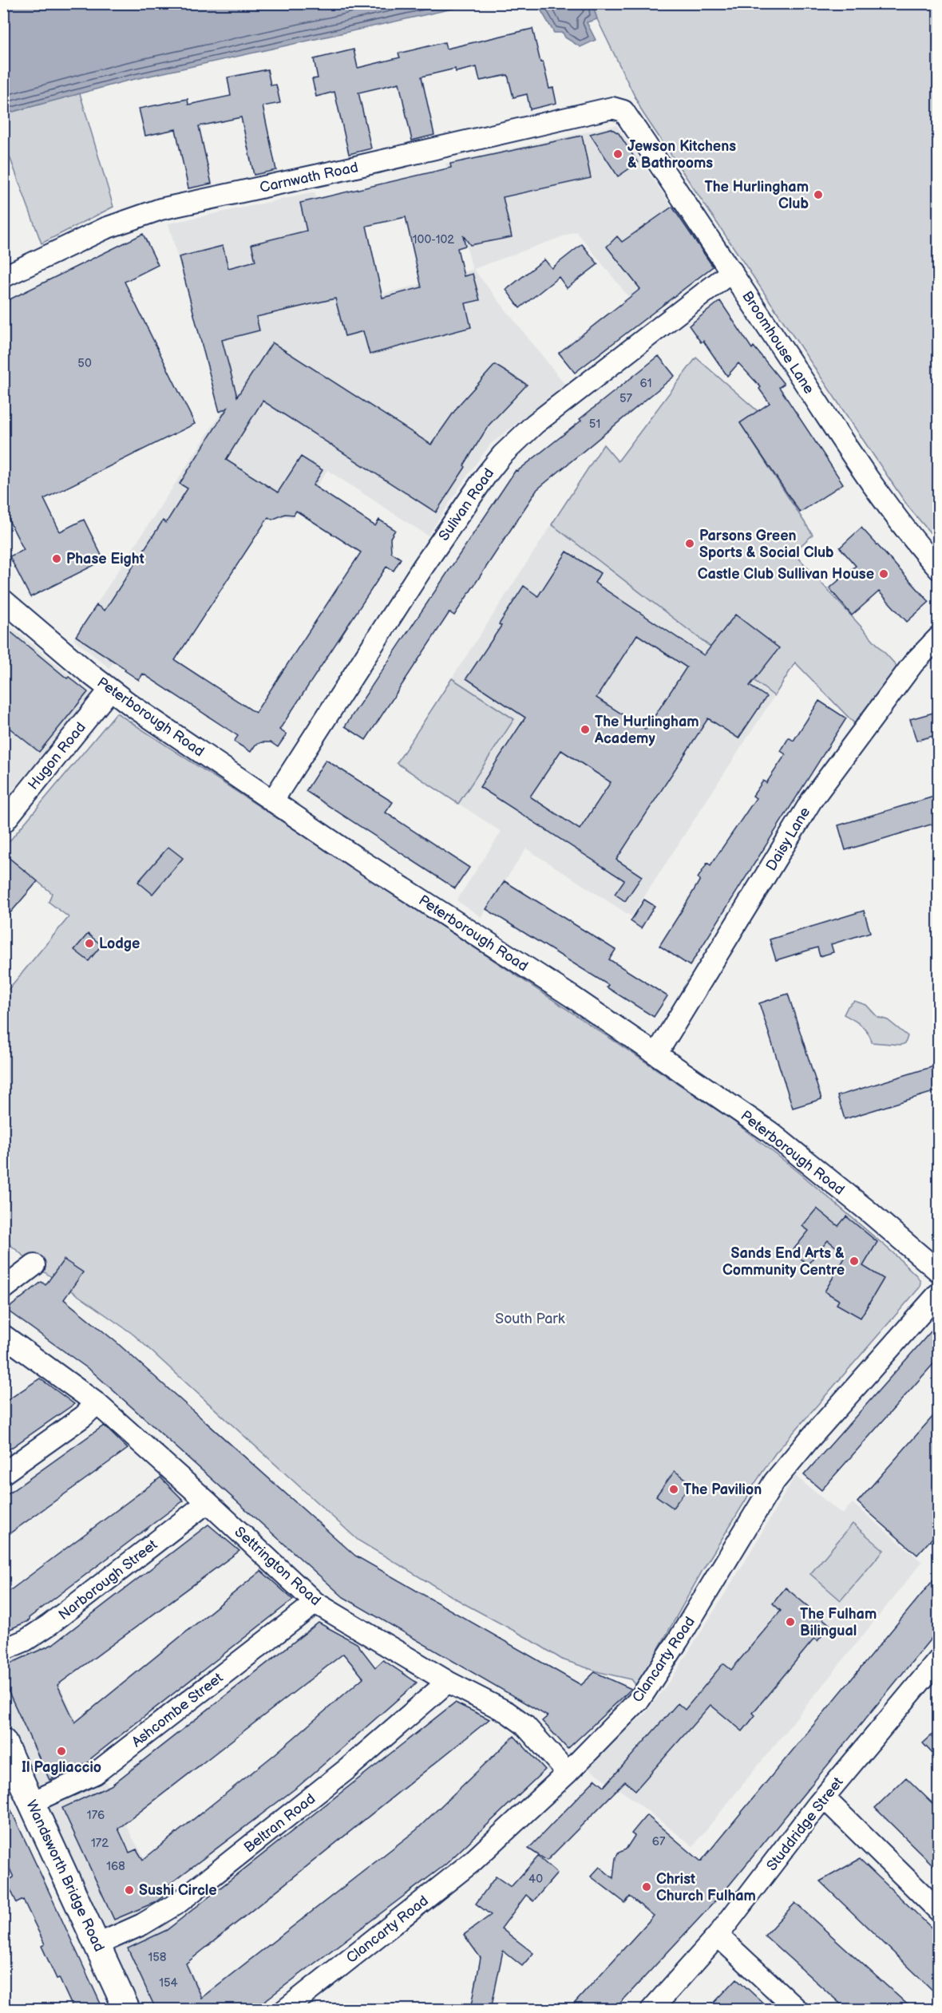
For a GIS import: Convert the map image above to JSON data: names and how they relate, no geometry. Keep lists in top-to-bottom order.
{
  "streets": {
    "main road": ["Wandsworth Bridge Road"],
    "street": [
      "Carnwath Road",
      "Broomhouse Lane",
      "Sulivan Road",
      "Peterborough Road",
      "Hugon Road",
      "Daisy Lane",
      "Settrington Road",
      "Narborough Street",
      "Clancarty Road",
      "Ashcombe Street",
      "Beltran Road",
      "Studdridge Street"
    ]
  },
  "crossings": [
    ["Carnwath Road", "Broomhouse Lane"],
    ["Broomhouse Lane", "Sulivan Road"],
    ["Sulivan Road", "Peterborough Road"],
    ["Peterborough Road", "Hugon Road"],
    ["Peterborough Road", "Daisy Lane"],
    ["Settrington Road", "Narborough Street"],
    ["Settrington Road", "Clancarty Road"],
    ["Settrington Road", "Ashcombe Street"],
    ["Settrington Road", "Beltran Road"],
    ["Ashcombe Street", "Wandsworth Bridge Road"],
    ["Beltran Road", "Wandsworth Bridge Road"]
  ],
  "parks": ["South Park"],
  "places": [
    "Jewson Kitchens & Bathrooms",
    "The Hurlingham Club",
    "Parsons Green Sports & Social Club",
    "Phase Eight",
    "Castle Club Sullivan House",
    "The Hurlingham Academy",
    "Lodge",
    "Sands End Arts & Community Centre",
    "The Pavilion",
    "The Fulham Bilingual",
    "Il Pagliaccio",
    "Christ Church Fulham",
    "Sushi Circle"
  ],
  "house_numbers": [
    "100-102",
    "50",
    "61",
    "57",
    "51",
    "176",
    "67",
    "172",
    "168",
    "40",
    "158",
    "154"
  ]
}
